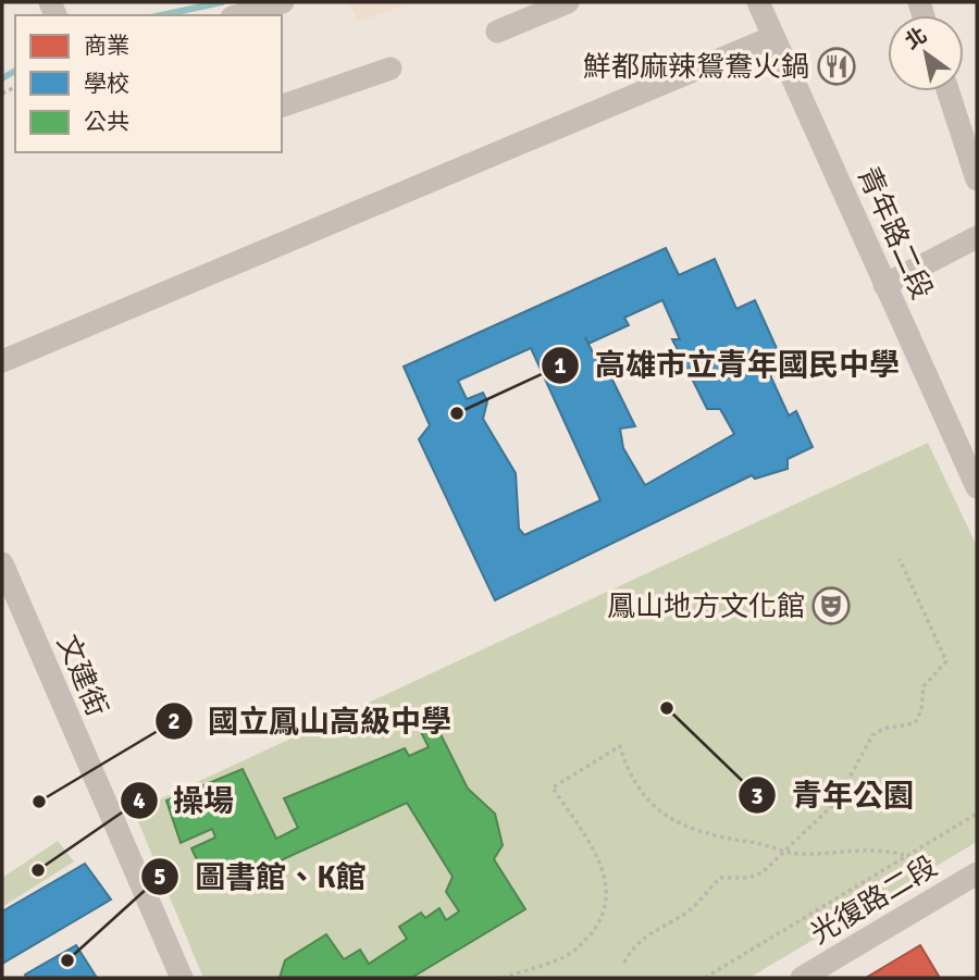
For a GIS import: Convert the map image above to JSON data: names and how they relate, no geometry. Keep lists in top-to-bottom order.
{
  "streets": {
    "street": ["青年路二段", "文建街", "光復路二段"]
  },
  "places": {
    "restaurant": ["鮮都麻辣鴛鴦火鍋"],
    "other": [
      "高雄市立青年國民中學",
      "青年公園",
      "國立鳳山高級中學",
      "操場",
      "圖書館、K館"
    ],
    "theatre": ["鳳山地方文化館"]
  },
  "legend": ["商業", "學校", "公共"],
  "north": "top left"
}
